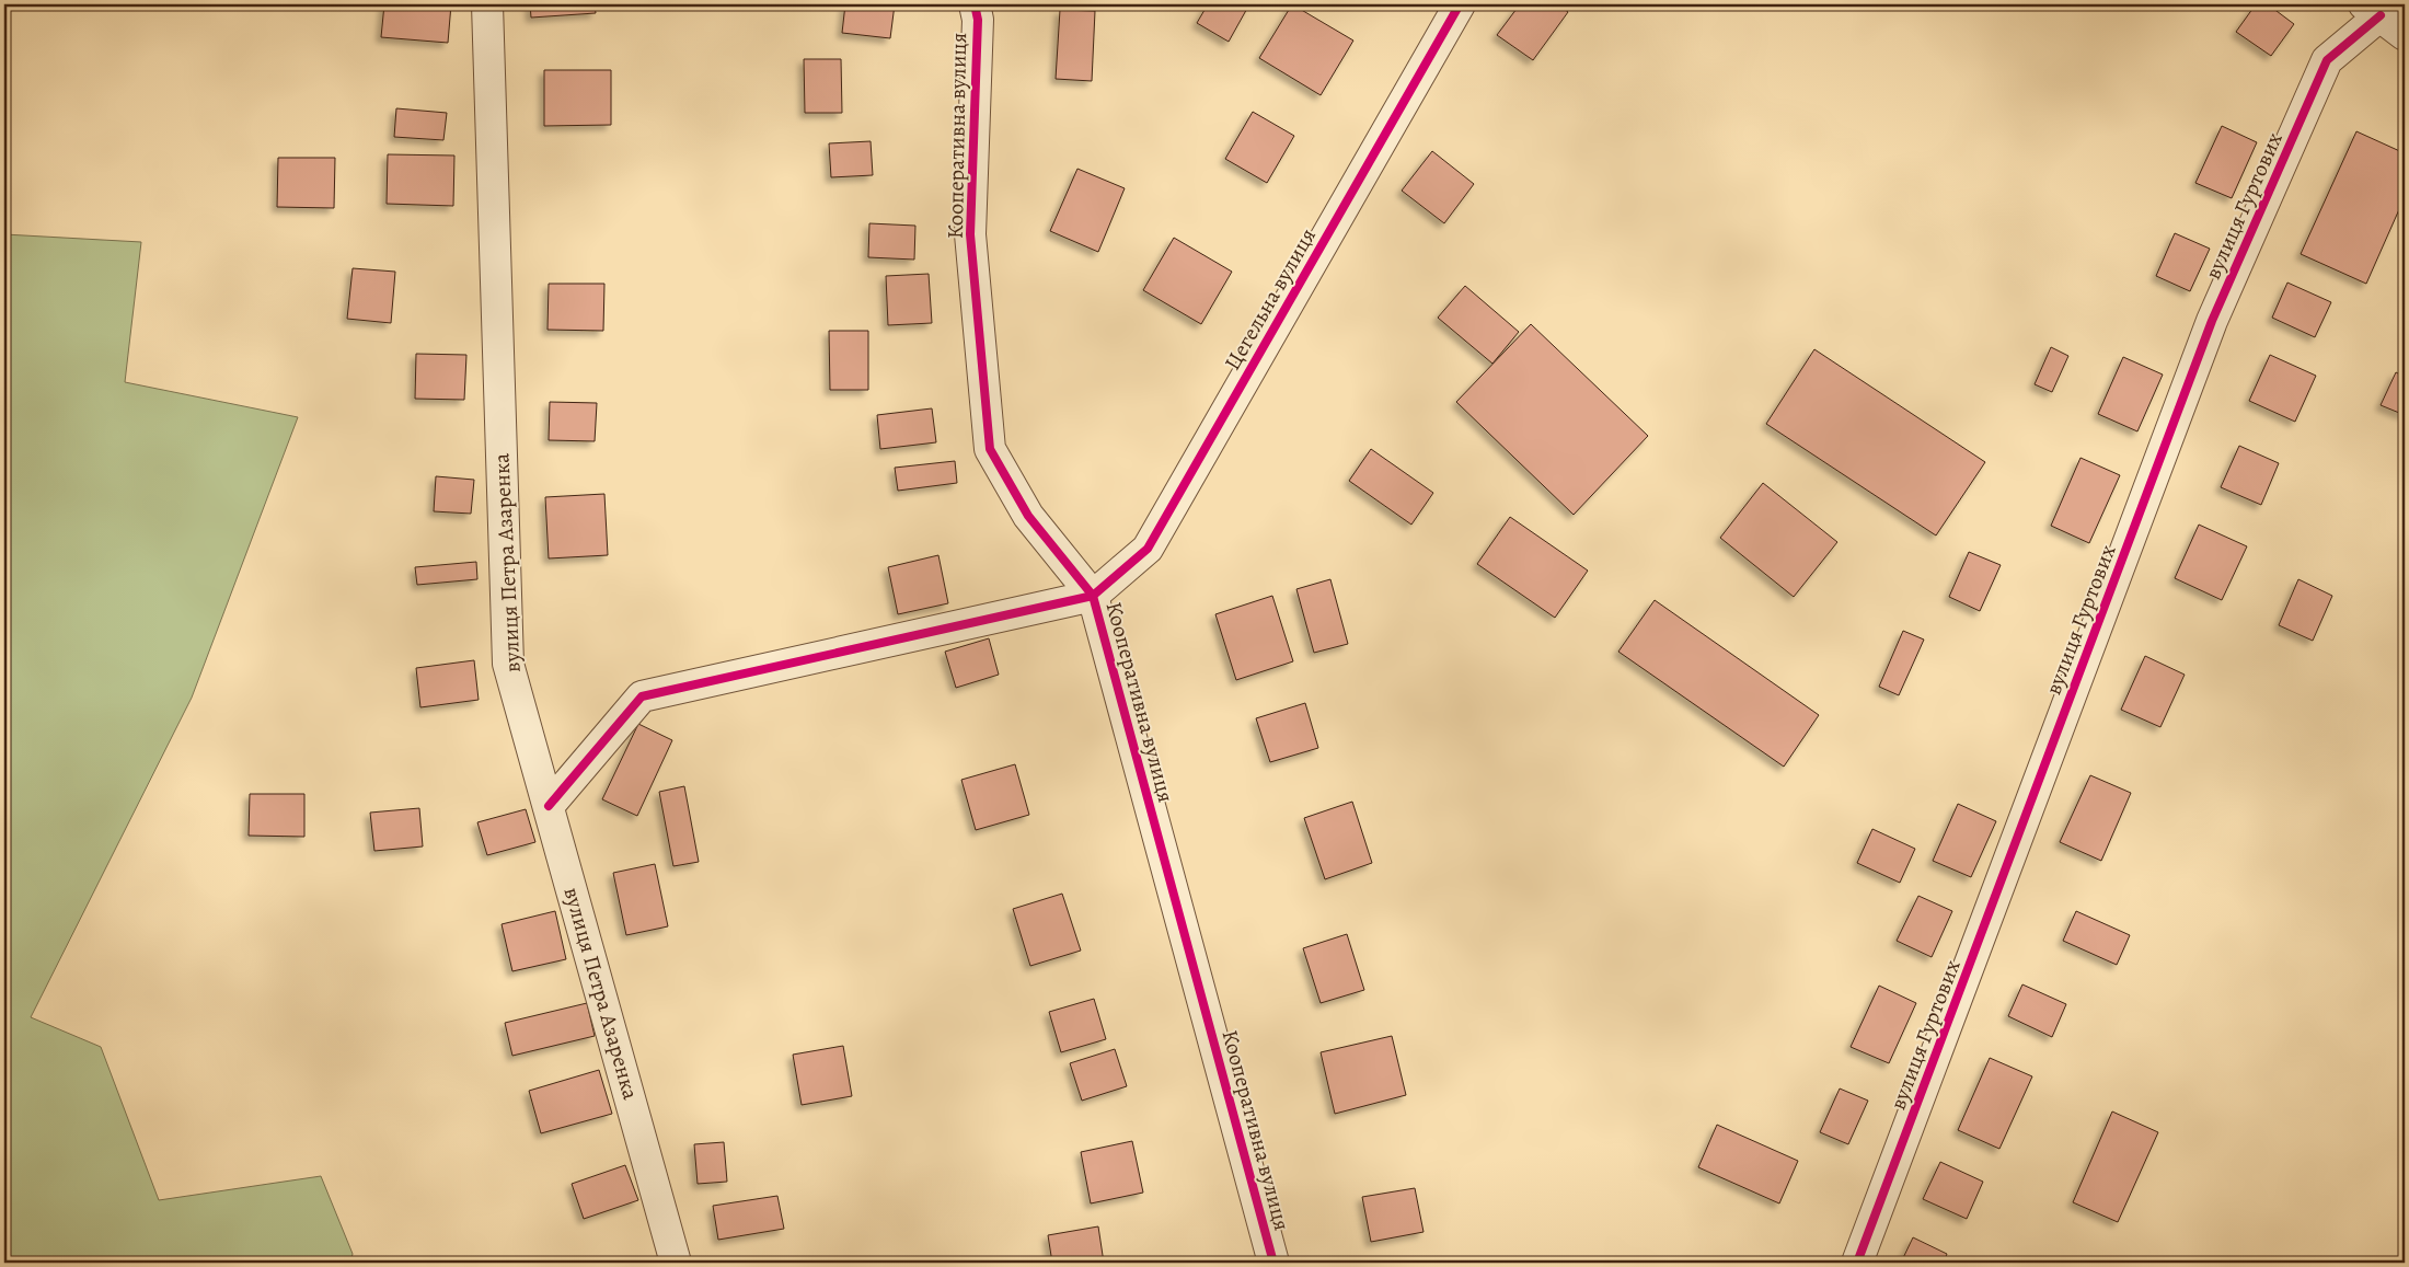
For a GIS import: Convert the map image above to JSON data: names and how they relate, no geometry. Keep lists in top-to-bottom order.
{
  "streets": {
    "street": [
      "Кооперативна вулиця",
      "вулиця Гуртових",
      "Цегельна вулиця",
      "вулиця Петра Азаренка"
    ]
  },
  "crossings": [
    ["Кооперативна вулиця", "Цегельна вулиця"]
  ]
}
